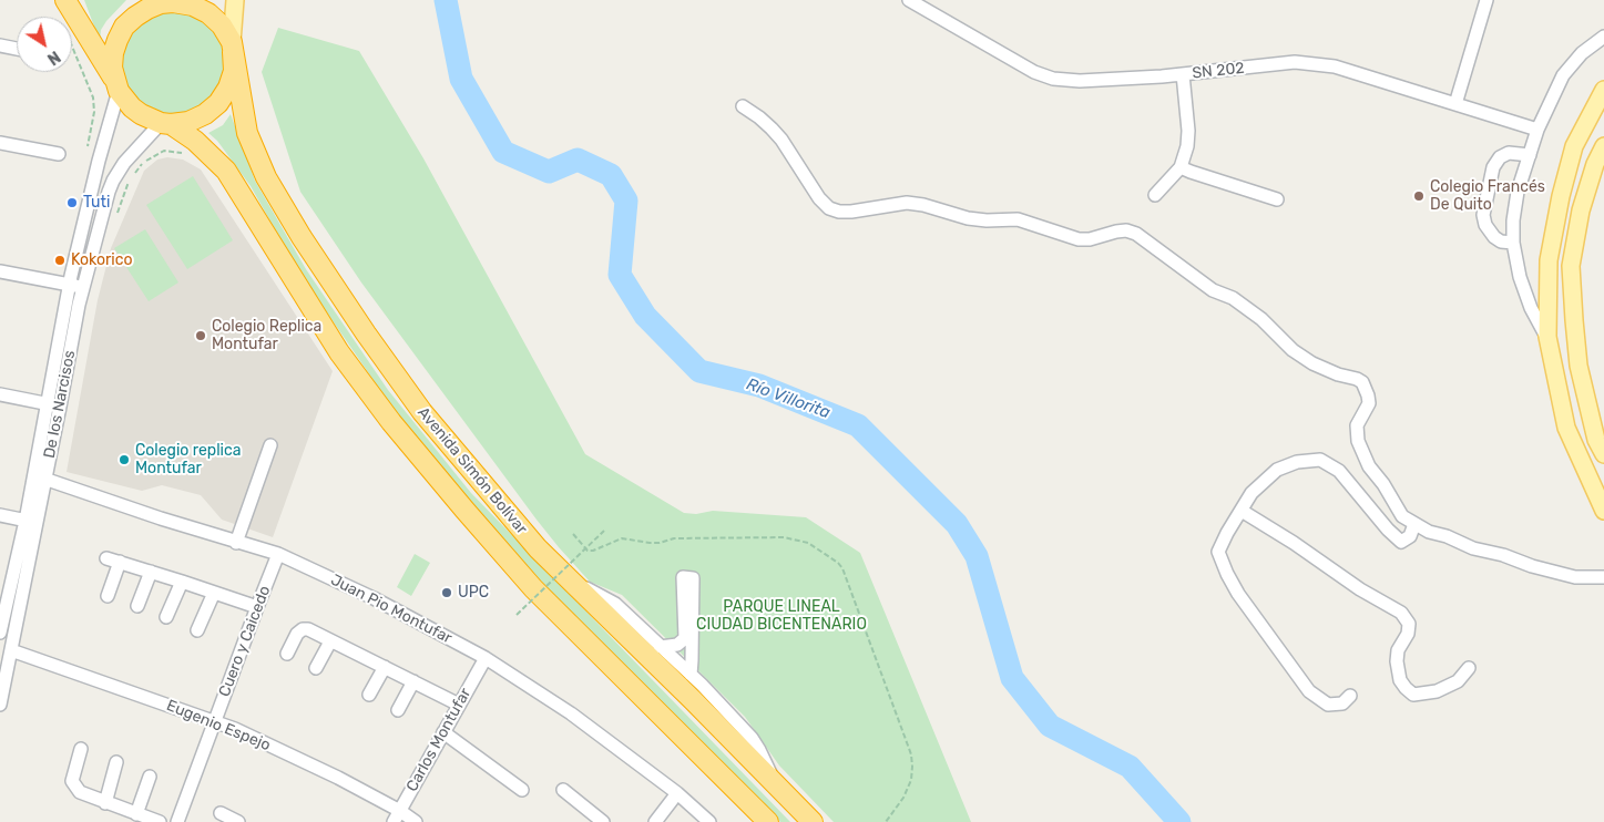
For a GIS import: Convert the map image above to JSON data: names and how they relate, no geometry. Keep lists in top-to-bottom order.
{
  "streets": {
    "highway": ["Avenida Simón Bolívar"],
    "street": [
      "SN 202",
      "De los Narcisos",
      "Juan Pio Montufar",
      "Cuero y Caicedo",
      "Eugenio Espejo",
      "Carlos Montufar"
    ]
  },
  "crossings": [
    ["De los Narcisos", "Avenida Simón Bolívar"],
    ["De los Narcisos", "Juan Pio Montufar"],
    ["De los Narcisos", "Eugenio Espejo"],
    ["Juan Pio Montufar", "Cuero y Caicedo"],
    ["Juan Pio Montufar", "Carlos Montufar"],
    ["Cuero y Caicedo", "Eugenio Espejo"],
    ["Eugenio Espejo", "Carlos Montufar"]
  ],
  "water": ["Río Villorita"],
  "parks": ["PARQUE LINEAL CIUDAD BICENTENARIO"],
  "places": [
    "Colegio Francés De Quito",
    "Tuti",
    "Kokorico",
    "Colegio Replica Montufar",
    "Colegio replica Montufar",
    "UPC"
  ],
  "north": "bottom right"
}
